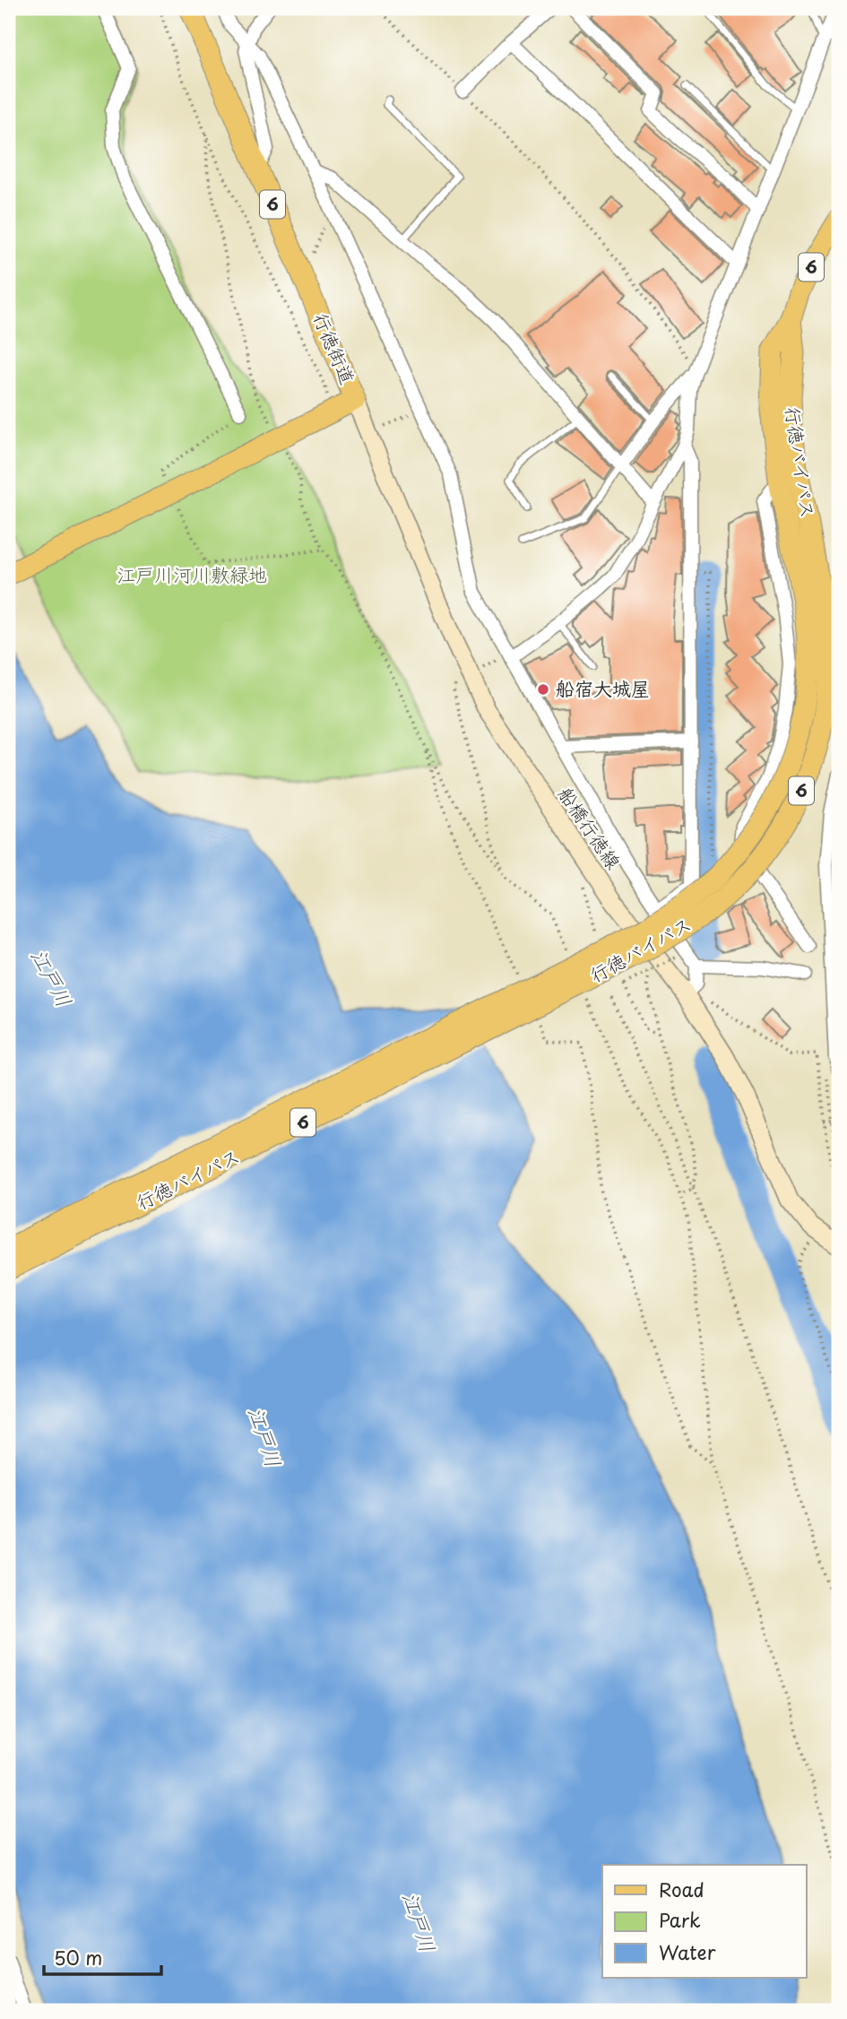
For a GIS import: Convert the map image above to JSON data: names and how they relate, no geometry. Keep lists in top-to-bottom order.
{
  "streets": {
    "main road": [
      "6",
      "行徳街道",
      "行徳バイパス",
      "船橋行徳線"
    ]
  },
  "crossings": [
    ["行徳街道", "船橋行徳線"]
  ],
  "water": ["江戸川"],
  "parks": ["江戸川河川敷緑地"],
  "places": ["船宿大城屋"],
  "legend": ["Road", "Park", "Water"],
  "scale_bar": "50 m"
}
